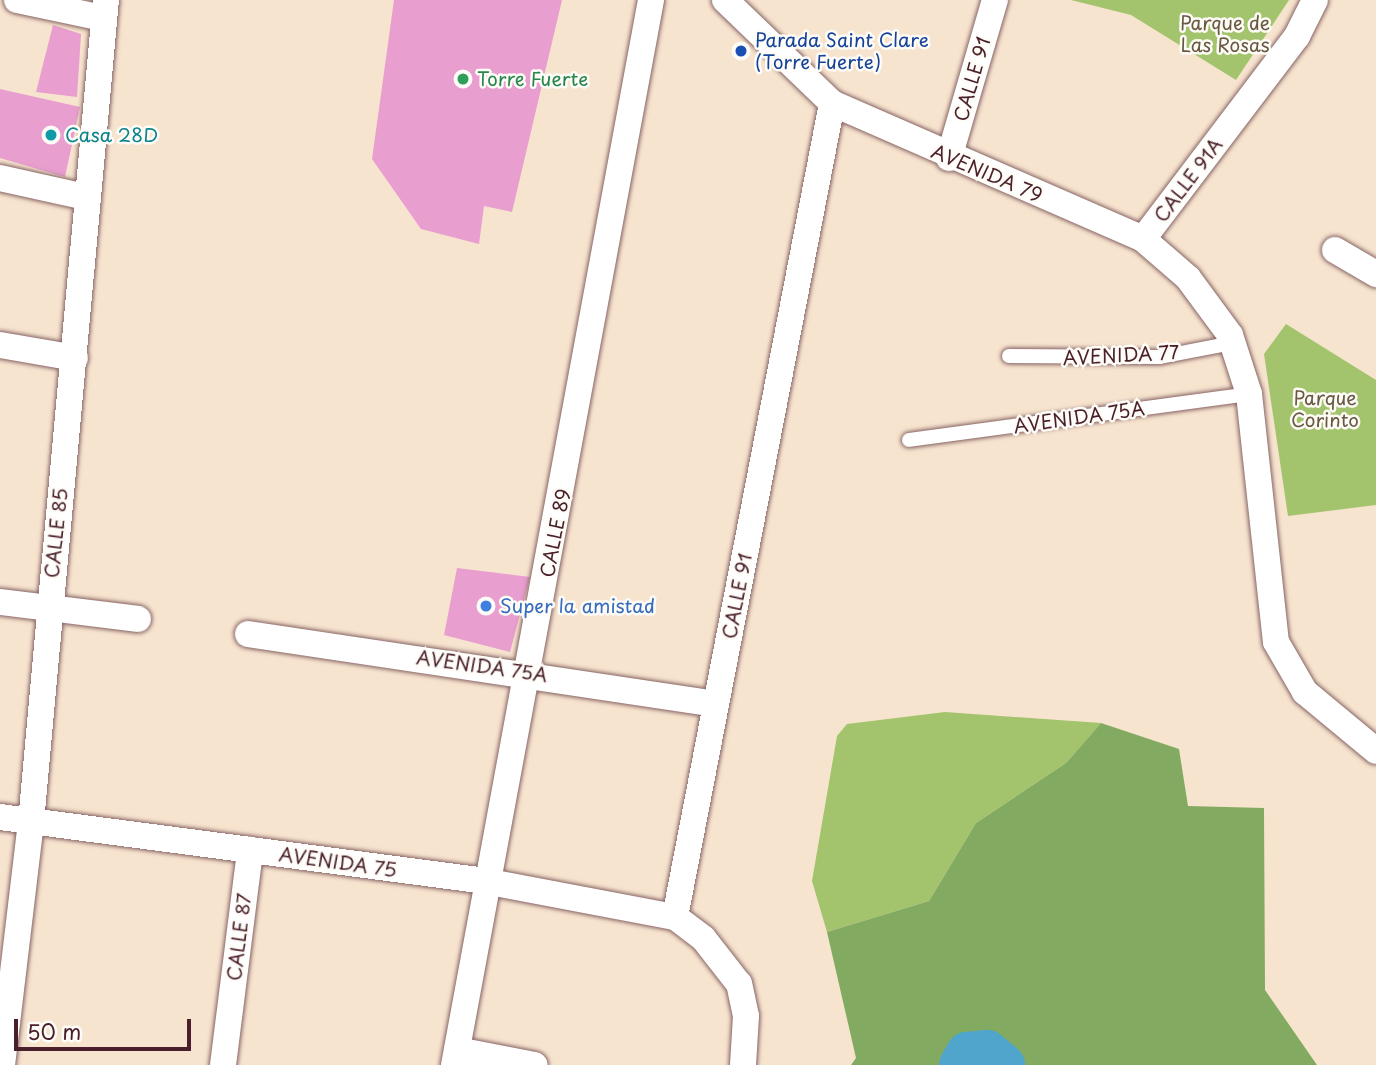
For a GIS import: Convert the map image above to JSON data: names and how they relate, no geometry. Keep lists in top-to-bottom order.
{
  "streets": {
    "street": [
      "CALLE 91",
      "AVENIDA 79",
      "CALLE 91A",
      "AVENIDA 75A",
      "CALLE 85",
      "CALLE 89",
      "AVENIDA 75",
      "CALLE 87"
    ],
    "lane": ["AVENIDA 77"]
  },
  "crossings": [
    ["CALLE 91", "AVENIDA 79"],
    ["CALLE 91", "AVENIDA 75A"],
    ["CALLE 91", "AVENIDA 75"],
    ["AVENIDA 79", "CALLE 91A"],
    ["CALLE 91A", "AVENIDA 77"],
    ["CALLE 91A", "AVENIDA 75A"],
    ["AVENIDA 75A", "CALLE 89"],
    ["CALLE 85", "AVENIDA 75"],
    ["CALLE 89", "AVENIDA 75"],
    ["AVENIDA 75", "CALLE 87"]
  ],
  "parks": ["Parque de Las Rosas", "Parque Corinto"],
  "places": [
    "Parada Saint Clare (Torre Fuerte)",
    "Torre Fuerte",
    "Casa 28D",
    "Super la amistad"
  ],
  "scale_bar": "50 m"
}
